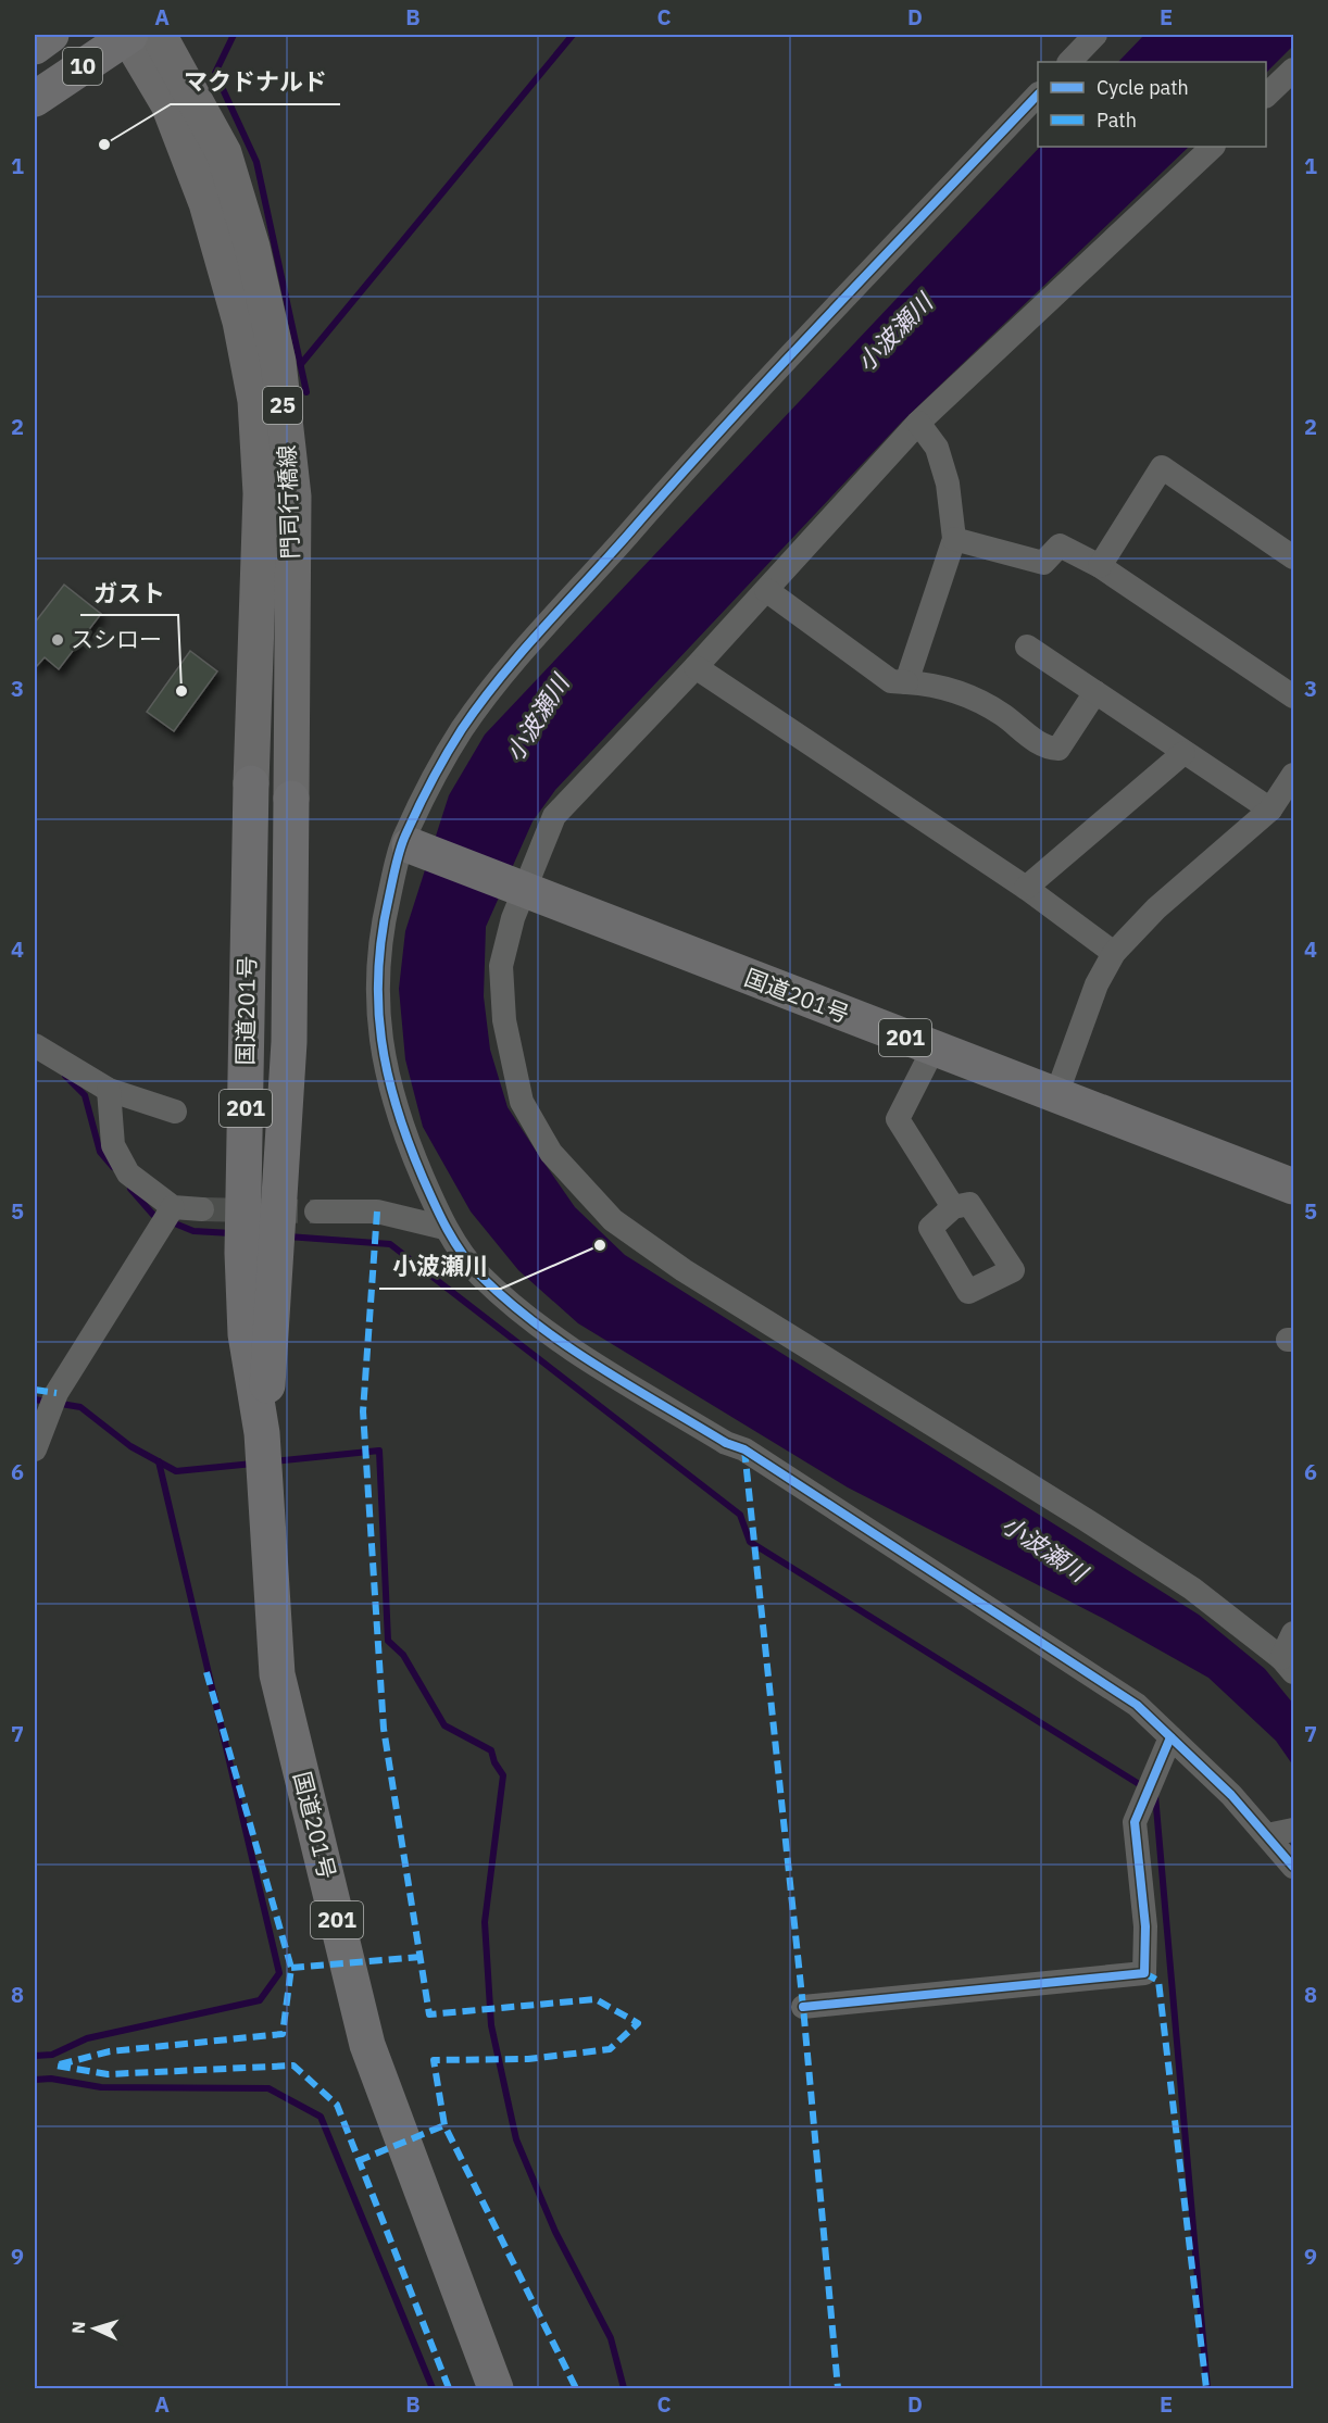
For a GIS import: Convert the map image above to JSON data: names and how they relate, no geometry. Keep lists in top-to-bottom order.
{
  "streets": {
    "highway": ["10", "国道201号", "201"],
    "main road": ["25", "門司行橋線"]
  },
  "crossings": [
    ["10", "門司行橋線"],
    ["門司行橋線", "国道201号"]
  ],
  "water": ["小波瀬川"],
  "places": [
    "マクドナルド",
    "スシロー",
    "ガスト",
    "小波瀬川"
  ],
  "legend": ["Cycle path", "Path"],
  "north": "left",
  "grid": {
    "columns": [
      "A",
      "B",
      "C",
      "D",
      "E"
    ],
    "rows": [
      "1",
      "2",
      "3",
      "4",
      "5",
      "6",
      "7",
      "8",
      "9"
    ]
  }
}
